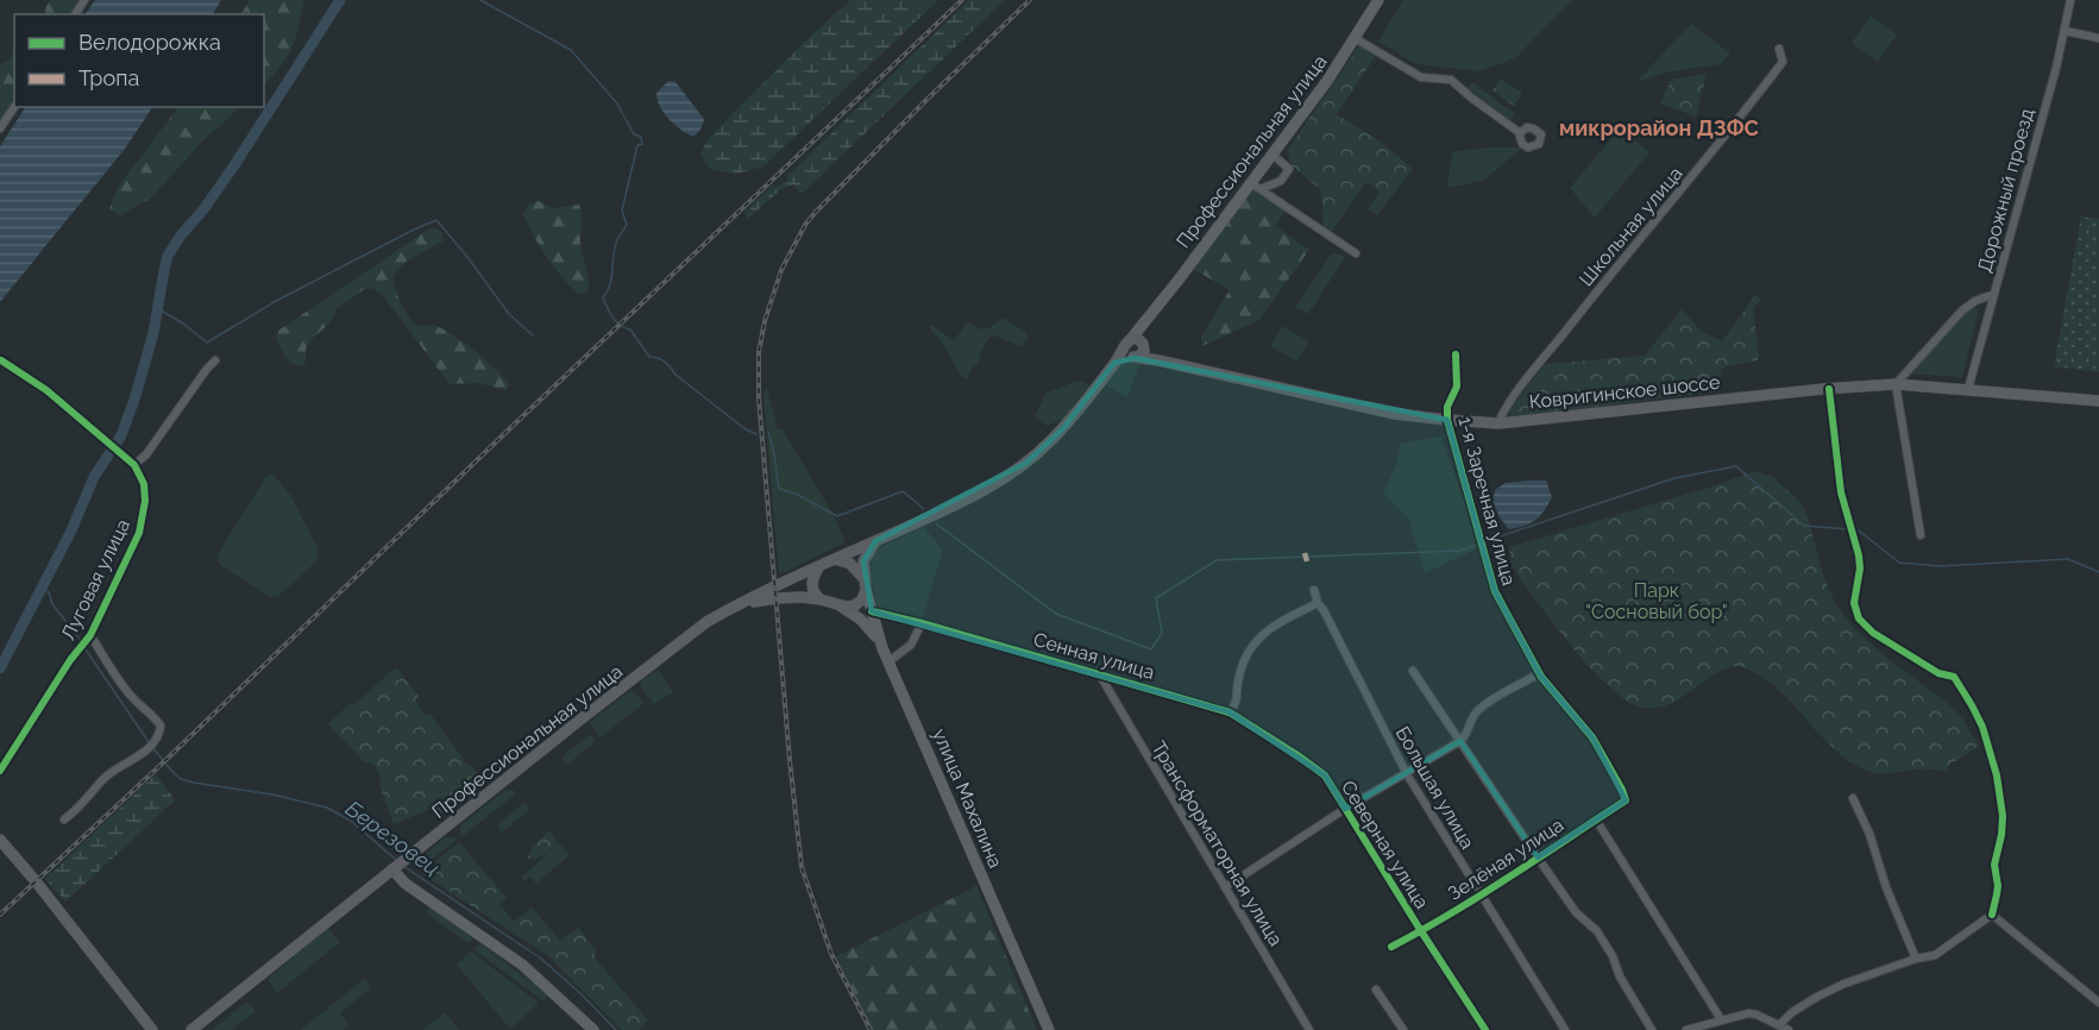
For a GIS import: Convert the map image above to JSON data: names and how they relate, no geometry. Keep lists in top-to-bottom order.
{
  "streets": {
    "main road": ["Профессиональная улица", "Ковригинское шоссе", "улица Махалина"],
    "street": [
      "Дорожный проезд",
      "Школьная улица",
      "1-я Заречная улица",
      "Луговая улица",
      "Сенная улица",
      "Большая улица",
      "Трансформаторная улица",
      "Северная улица",
      "Зелёная улица"
    ]
  },
  "crossings": [
    ["Профессиональная улица", "Ковригинское шоссе"],
    ["Профессиональная улица", "улица Махалина"],
    ["Дорожный проезд", "Ковригинское шоссе"],
    ["Школьная улица", "Ковригинское шоссе"],
    ["Ковригинское шоссе", "1-я Заречная улица"],
    ["1-я Заречная улица", "Зелёная улица"],
    ["Сенная улица", "улица Махалина"],
    ["Сенная улица", "Трансформаторная улица"],
    ["Сенная улица", "Северная улица"],
    ["Большая улица", "Зелёная улица"],
    ["Северная улица", "Зелёная улица"]
  ],
  "districts": ["микрорайон ДЗФС"],
  "water": ["Березовец"],
  "parks": ["Парк \"Сосновый бор\""],
  "legend": ["Велодорожка", "Тропа"]
}
